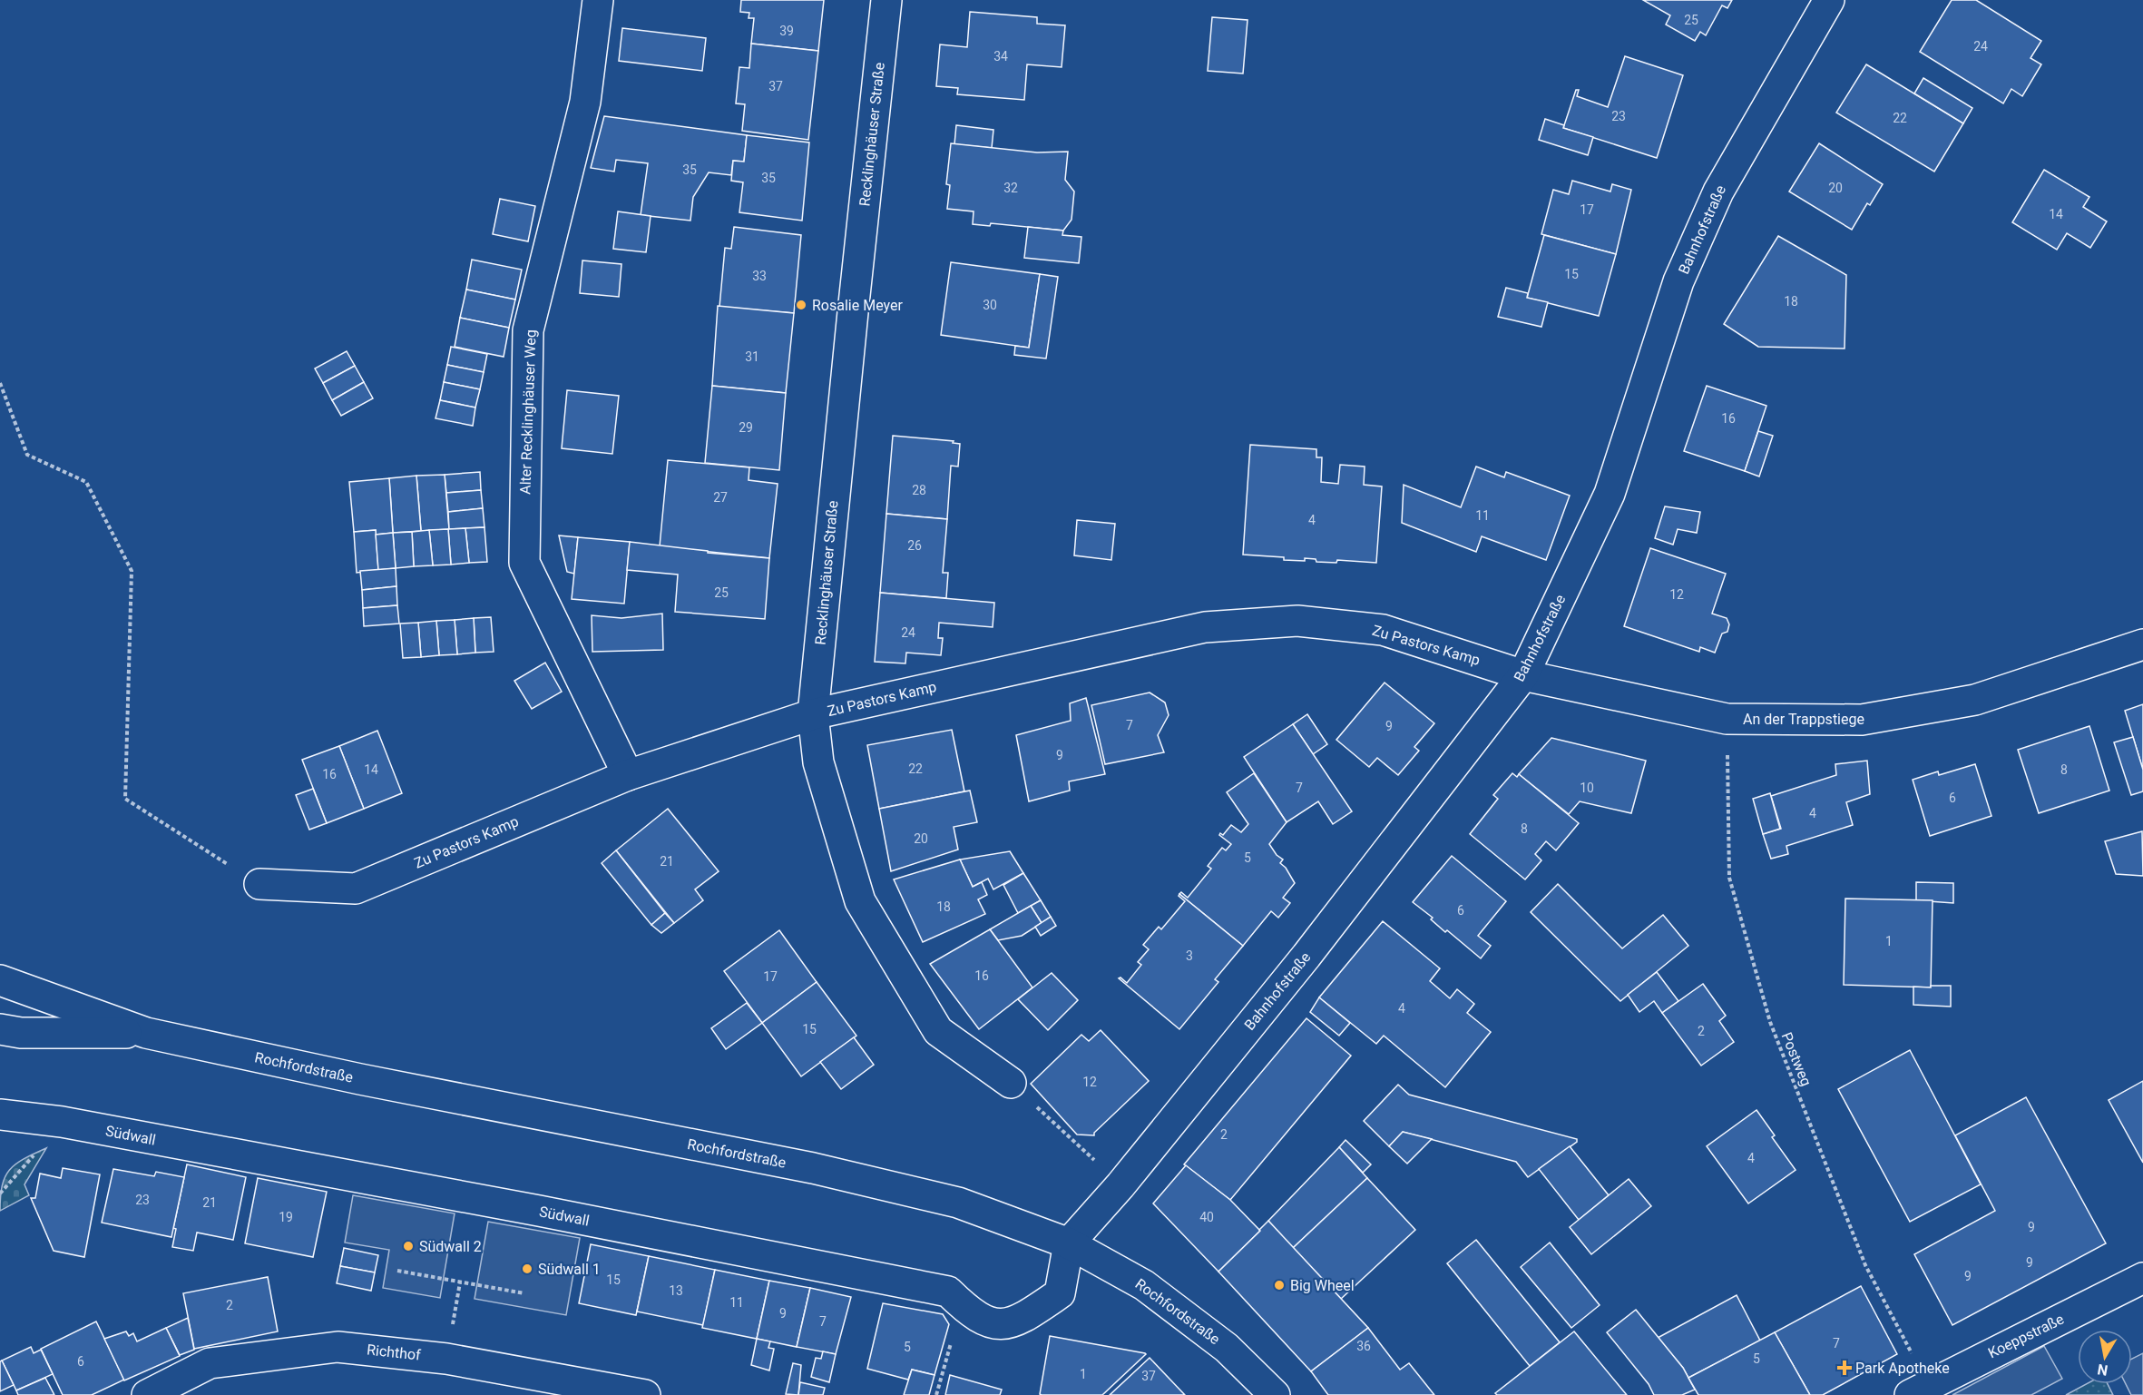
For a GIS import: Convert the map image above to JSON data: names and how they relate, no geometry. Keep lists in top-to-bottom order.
{
  "streets": {
    "street": [
      "Recklinghäuser Straße",
      "Bahnhofstraße",
      "Alter Recklinghäuser Weg",
      "Zu Pastors Kamp",
      "An der Trappstiege",
      "Rochfordstraße",
      "Südwall",
      "Koeppstraße",
      "Richthof"
    ],
    "path": ["Postweg"]
  },
  "crossings": [
    ["Recklinghäuser Straße", "Zu Pastors Kamp"],
    ["Bahnhofstraße", "Zu Pastors Kamp"],
    ["Bahnhofstraße", "An der Trappstiege"],
    ["Bahnhofstraße", "Rochfordstraße"],
    ["Bahnhofstraße", "Südwall"],
    ["Alter Recklinghäuser Weg", "Zu Pastors Kamp"],
    ["Zu Pastors Kamp", "An der Trappstiege"],
    ["An der Trappstiege", "Postweg"],
    ["Postweg", "Koeppstraße"],
    ["Rochfordstraße", "Südwall"]
  ],
  "places": {
    "other": [
      "Rosalie Meyer",
      "Südwall 2",
      "Südwall 1",
      "Big Wheel"
    ],
    "health": ["Park Apotheke"]
  },
  "house_numbers": [
    "25",
    "39",
    "24",
    "34",
    "37",
    "23",
    "22",
    "35",
    "35",
    "32",
    "20",
    "17",
    "14",
    "15",
    "33",
    "18",
    "30",
    "31",
    "16",
    "29",
    "28",
    "27",
    "11",
    "4",
    "26",
    "25",
    "12",
    "24",
    "7",
    "9",
    "9",
    "22",
    "14",
    "8",
    "16",
    "7",
    "10",
    "6",
    "4",
    "8",
    "20",
    "5",
    "21",
    "18",
    "6",
    "1",
    "3",
    "16",
    "17",
    "4",
    "15",
    "2",
    "12",
    "2",
    "4",
    "23",
    "21",
    "19",
    "40",
    "9",
    "9",
    "9",
    "15",
    "13",
    "11",
    "2",
    "9",
    "7",
    "7",
    "36",
    "5",
    "5",
    "6",
    "1",
    "37"
  ],
  "north": "bottom"
}
